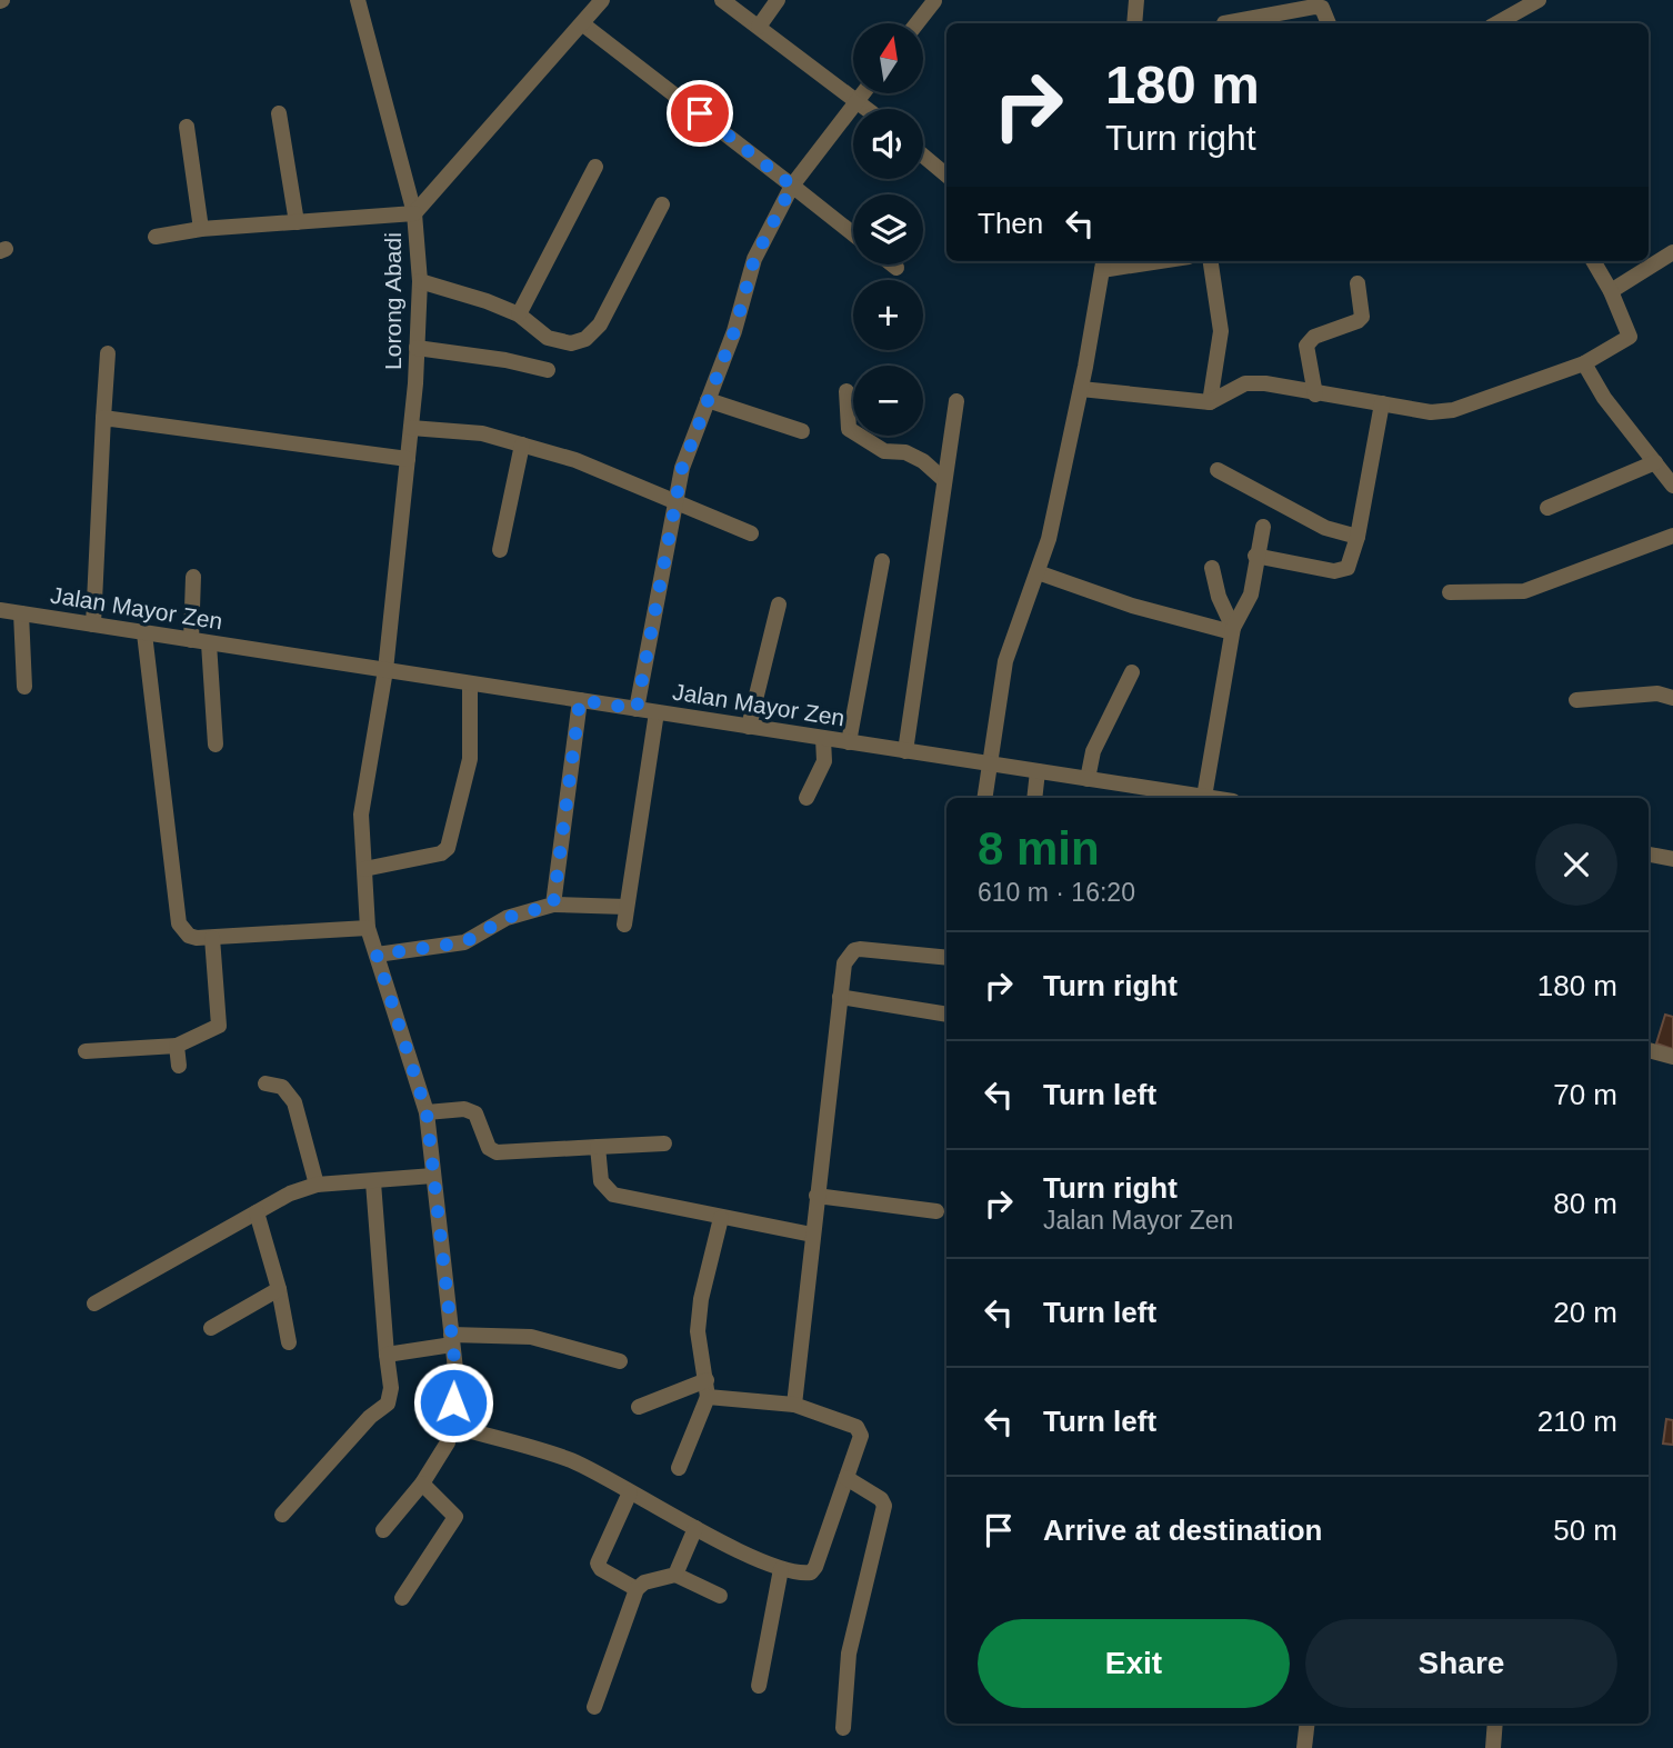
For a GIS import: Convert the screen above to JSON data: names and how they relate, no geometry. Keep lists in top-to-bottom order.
{
  "streets": {
    "street": ["Lorong Abadi", "Jalan Mayor Zen"]
  },
  "crossings": [
    ["Lorong Abadi", "Jalan Mayor Zen"]
  ],
  "north": "top",
  "page": {
    "map_buttons": ["+", "−"],
    "turn": ["180 m", "Turn right"],
    "then": "Then",
    "heading": ["8 min", "610 m · 16:20"],
    "list": [
      {
        "name": "Turn right",
        "value": "180 m"
      },
      {
        "name": "Turn left",
        "value": "70 m"
      },
      {
        "name": "Turn right",
        "note": "Jalan Mayor Zen",
        "value": "80 m"
      },
      {
        "name": "Turn left",
        "value": "20 m"
      },
      {
        "name": "Turn left",
        "value": "210 m"
      },
      {
        "name": "Arrive at destination",
        "value": "50 m"
      }
    ],
    "buttons": ["Exit", "Share"]
  }
}
